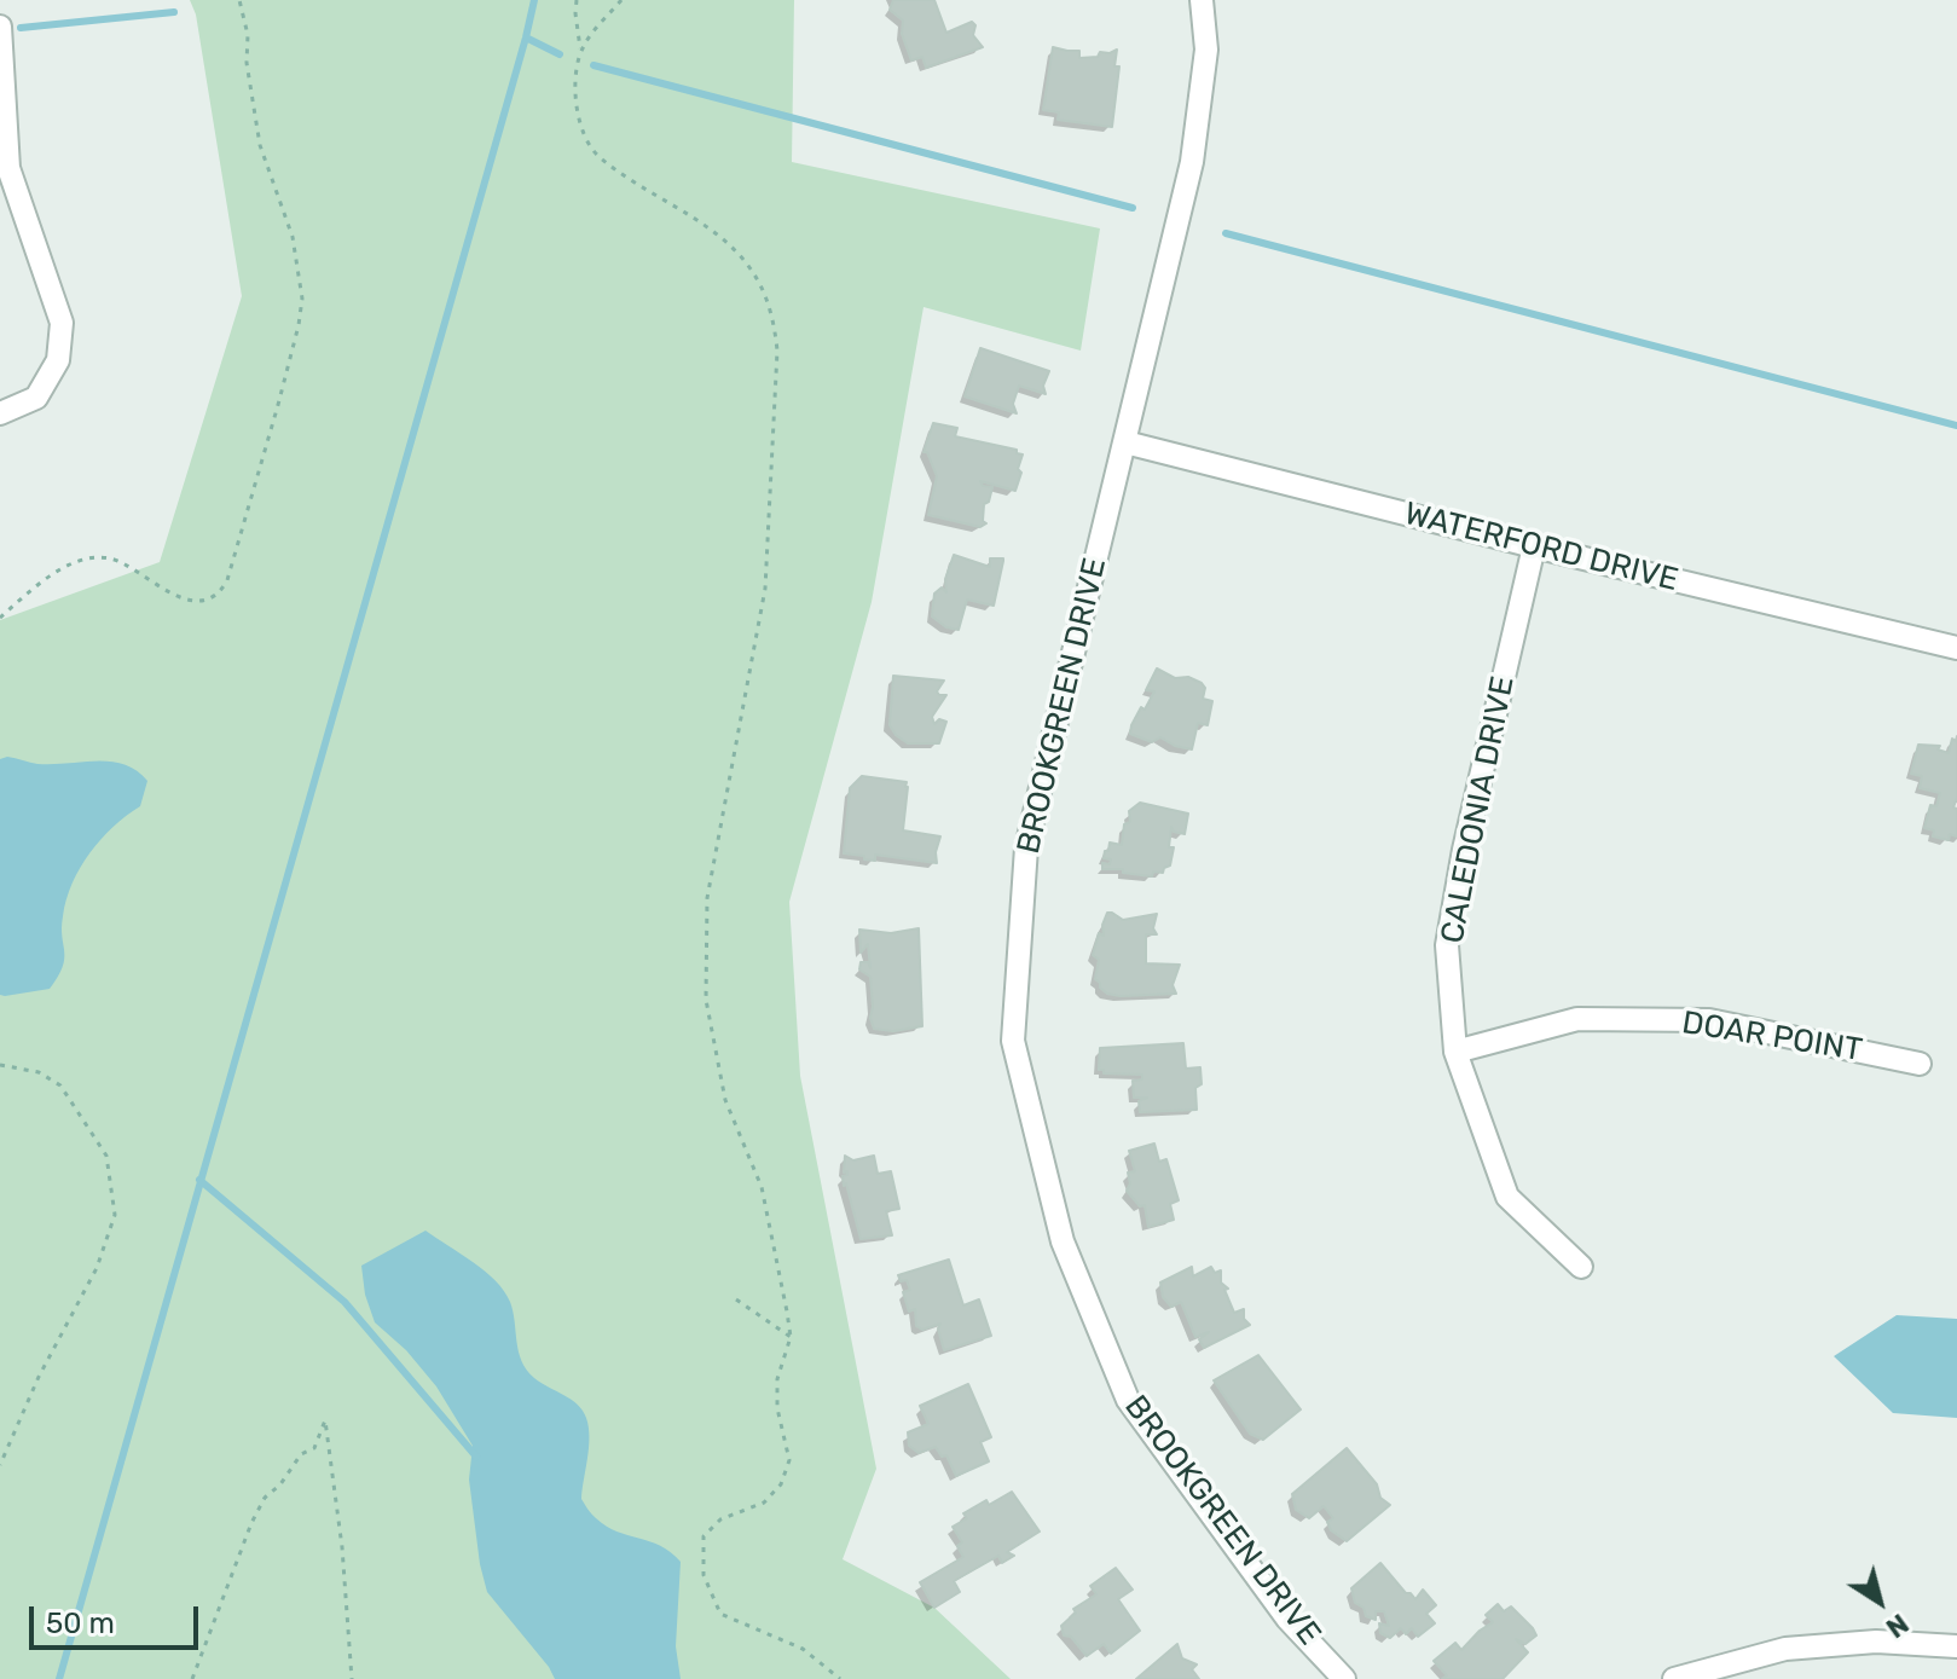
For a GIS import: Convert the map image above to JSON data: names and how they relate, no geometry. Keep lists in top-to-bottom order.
{
  "streets": {
    "street": [
      "WATERFORD DRIVE",
      "BROOKGREEN DRIVE",
      "CALEDONIA DRIVE",
      "DOAR POINT"
    ]
  },
  "crossings": [
    ["WATERFORD DRIVE", "BROOKGREEN DRIVE"],
    ["WATERFORD DRIVE", "CALEDONIA DRIVE"],
    ["CALEDONIA DRIVE", "DOAR POINT"]
  ],
  "scale_bar": "50 m",
  "north": "bottom right"
}
